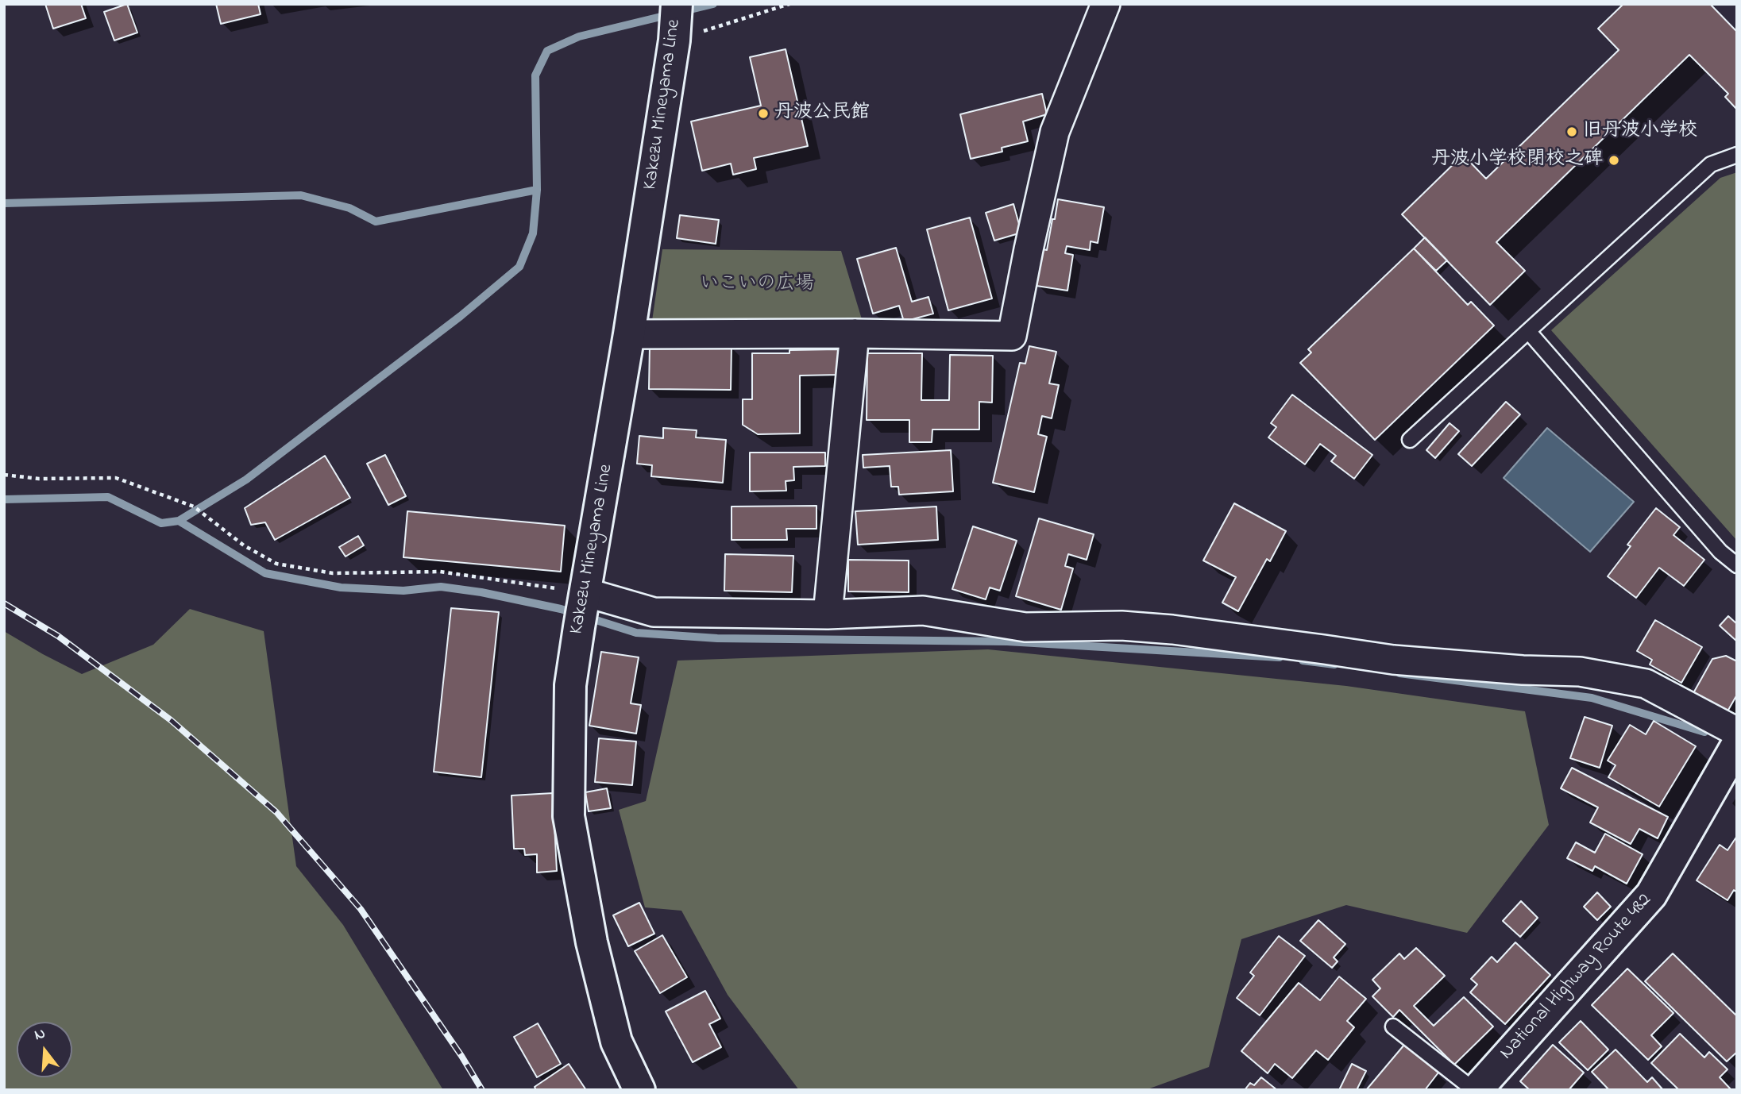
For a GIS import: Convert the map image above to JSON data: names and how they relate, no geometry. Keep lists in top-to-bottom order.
{
  "streets": {
    "main road": ["Kakezu Mineyama Line", "National Highway Route 482"]
  },
  "parks": ["いこいの広場"],
  "places": ["丹波公民館", "旧丹波小学校", "丹波小学校閉校之碑"],
  "north": "top"
}
